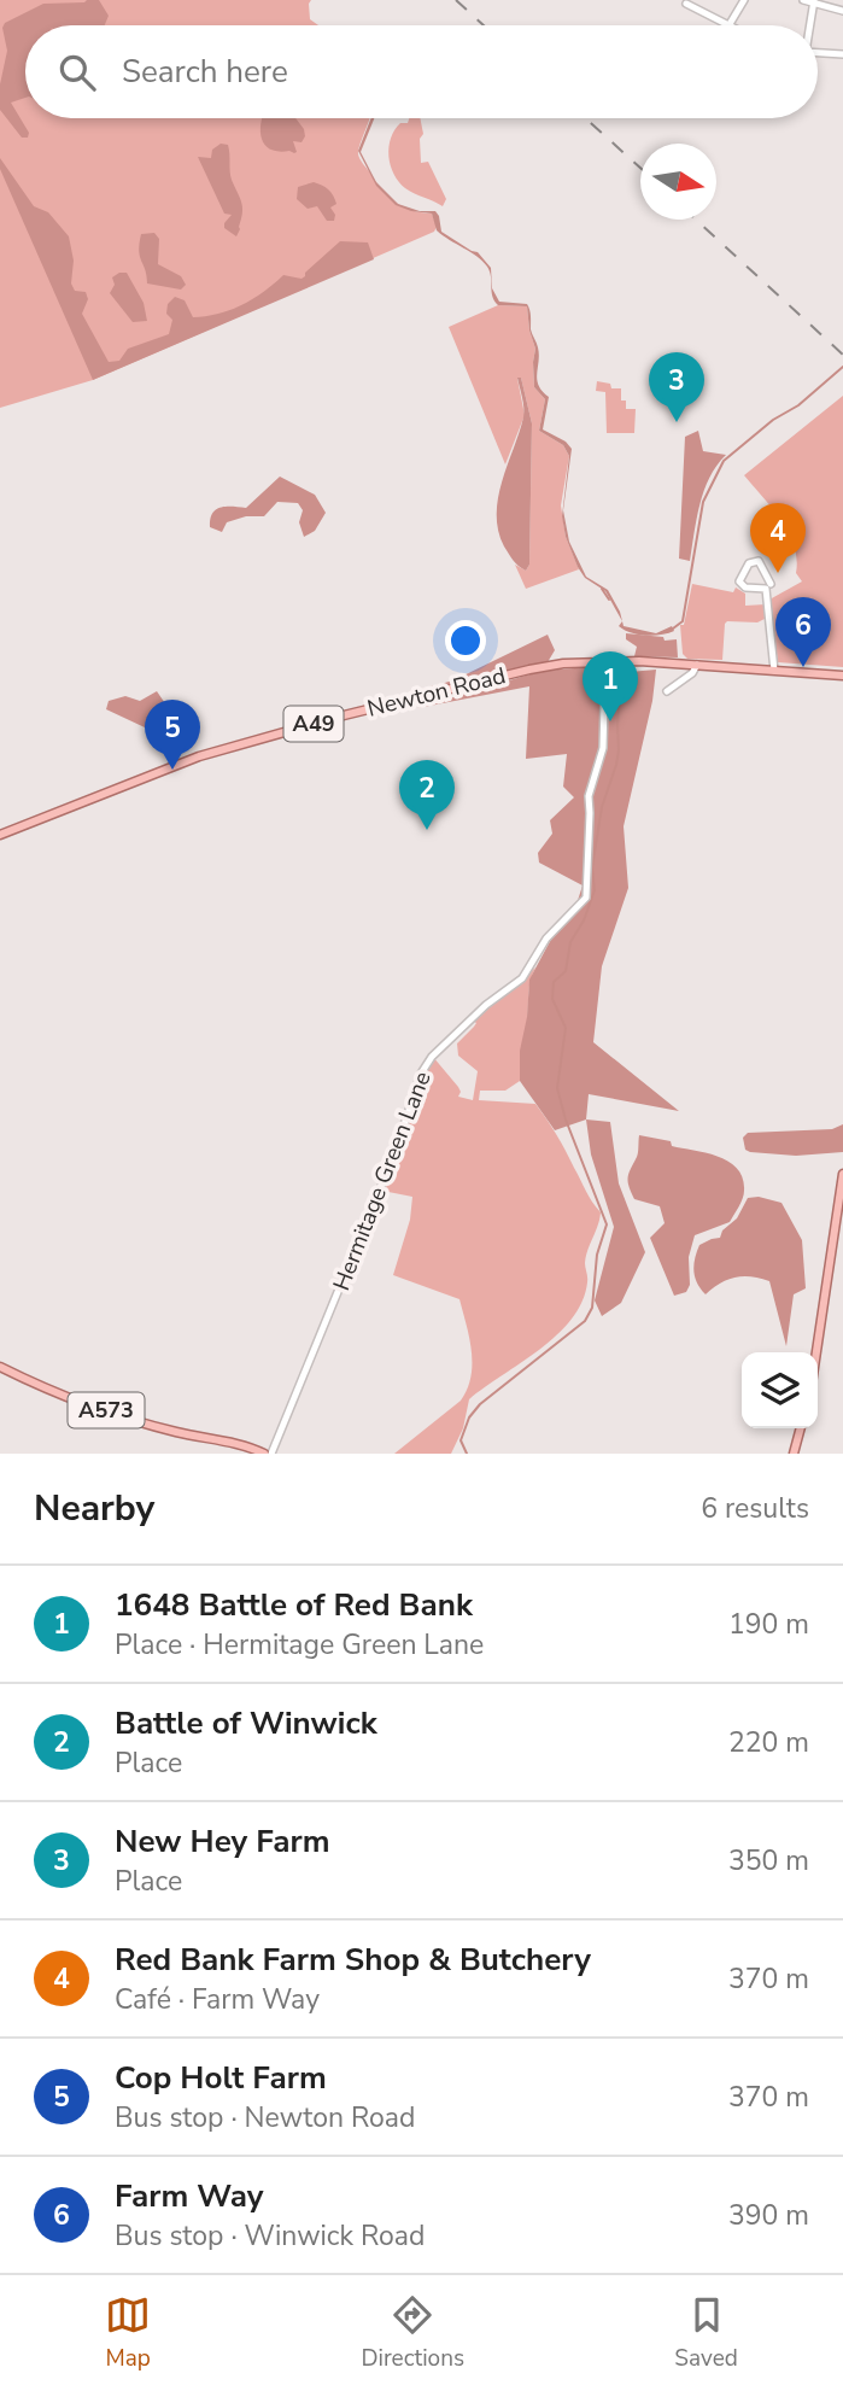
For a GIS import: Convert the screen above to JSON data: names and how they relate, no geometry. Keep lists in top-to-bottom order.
{
  "streets": {
    "main road": ["Newton Road", "A49", "A573"],
    "street": ["Hermitage Green Lane"]
  },
  "crossings": [
    ["Newton Road", "A49"],
    ["Newton Road", "Hermitage Green Lane"]
  ],
  "north": "right",
  "page": {
    "search": "Search here",
    "pins": [
      "3",
      "4",
      "6",
      "1",
      "5",
      "2"
    ],
    "heading": ["Nearby", "6 results"],
    "list": [
      {
        "mark": "1",
        "name": "1648 Battle of Red Bank",
        "note": "Place · Hermitage Green Lane",
        "value": "190 m"
      },
      {
        "mark": "2",
        "name": "Battle of Winwick",
        "note": "Place",
        "value": "220 m"
      },
      {
        "mark": "3",
        "name": "New Hey Farm",
        "note": "Place",
        "value": "350 m"
      },
      {
        "mark": "4",
        "name": "Red Bank Farm Shop & Butchery",
        "note": "Café · Farm Way",
        "value": "370 m"
      },
      {
        "mark": "5",
        "name": "Cop Holt Farm",
        "note": "Bus stop · Newton Road",
        "value": "370 m"
      },
      {
        "mark": "6",
        "name": "Farm Way",
        "note": "Bus stop · Winwick Road",
        "value": "390 m"
      }
    ],
    "nav": ["Map", "Directions", "Saved"]
  }
}
